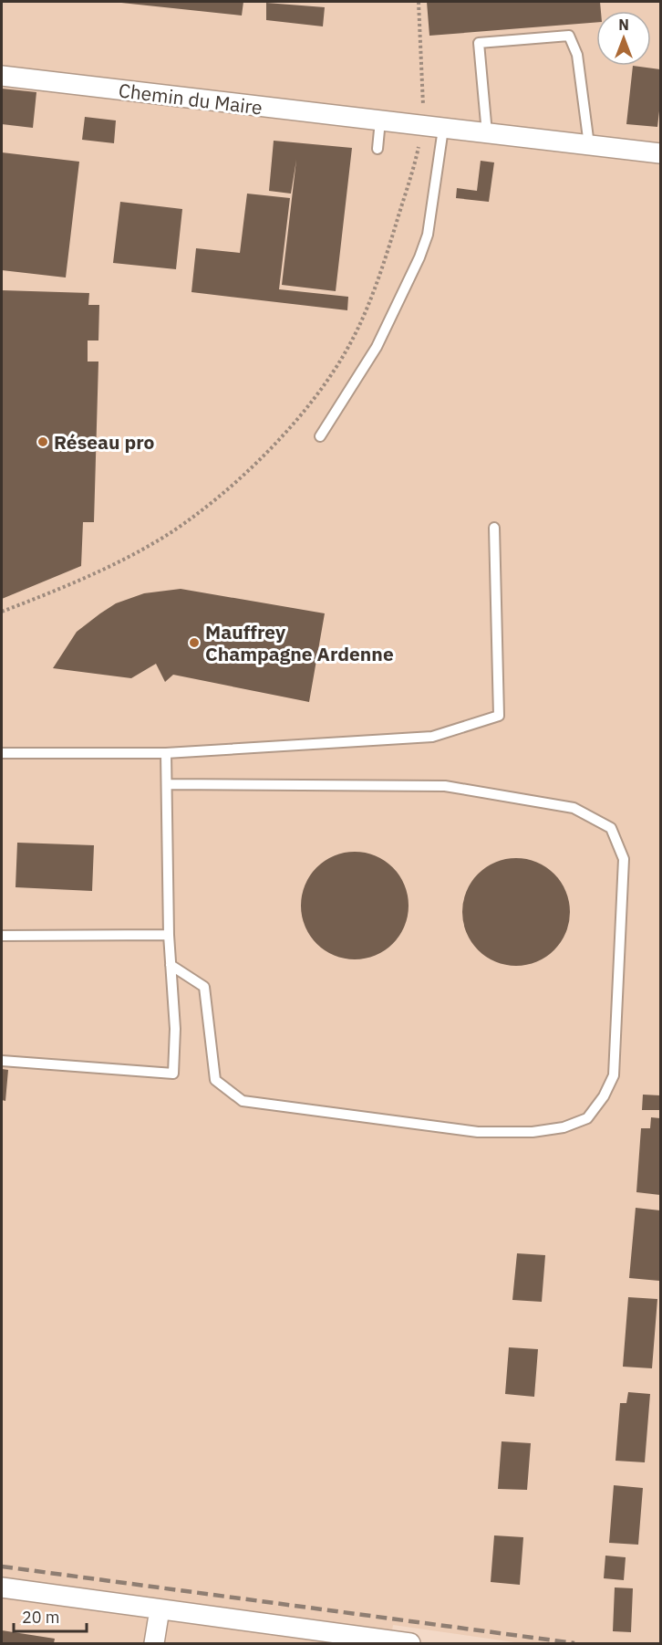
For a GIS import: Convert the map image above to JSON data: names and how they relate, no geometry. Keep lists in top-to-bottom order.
{
  "streets": {
    "street": ["Chemin du Maire"]
  },
  "places": ["Réseau pro", "Mauffrey Champagne Ardenne"],
  "scale_bar": "20 m",
  "north": "top"
}
